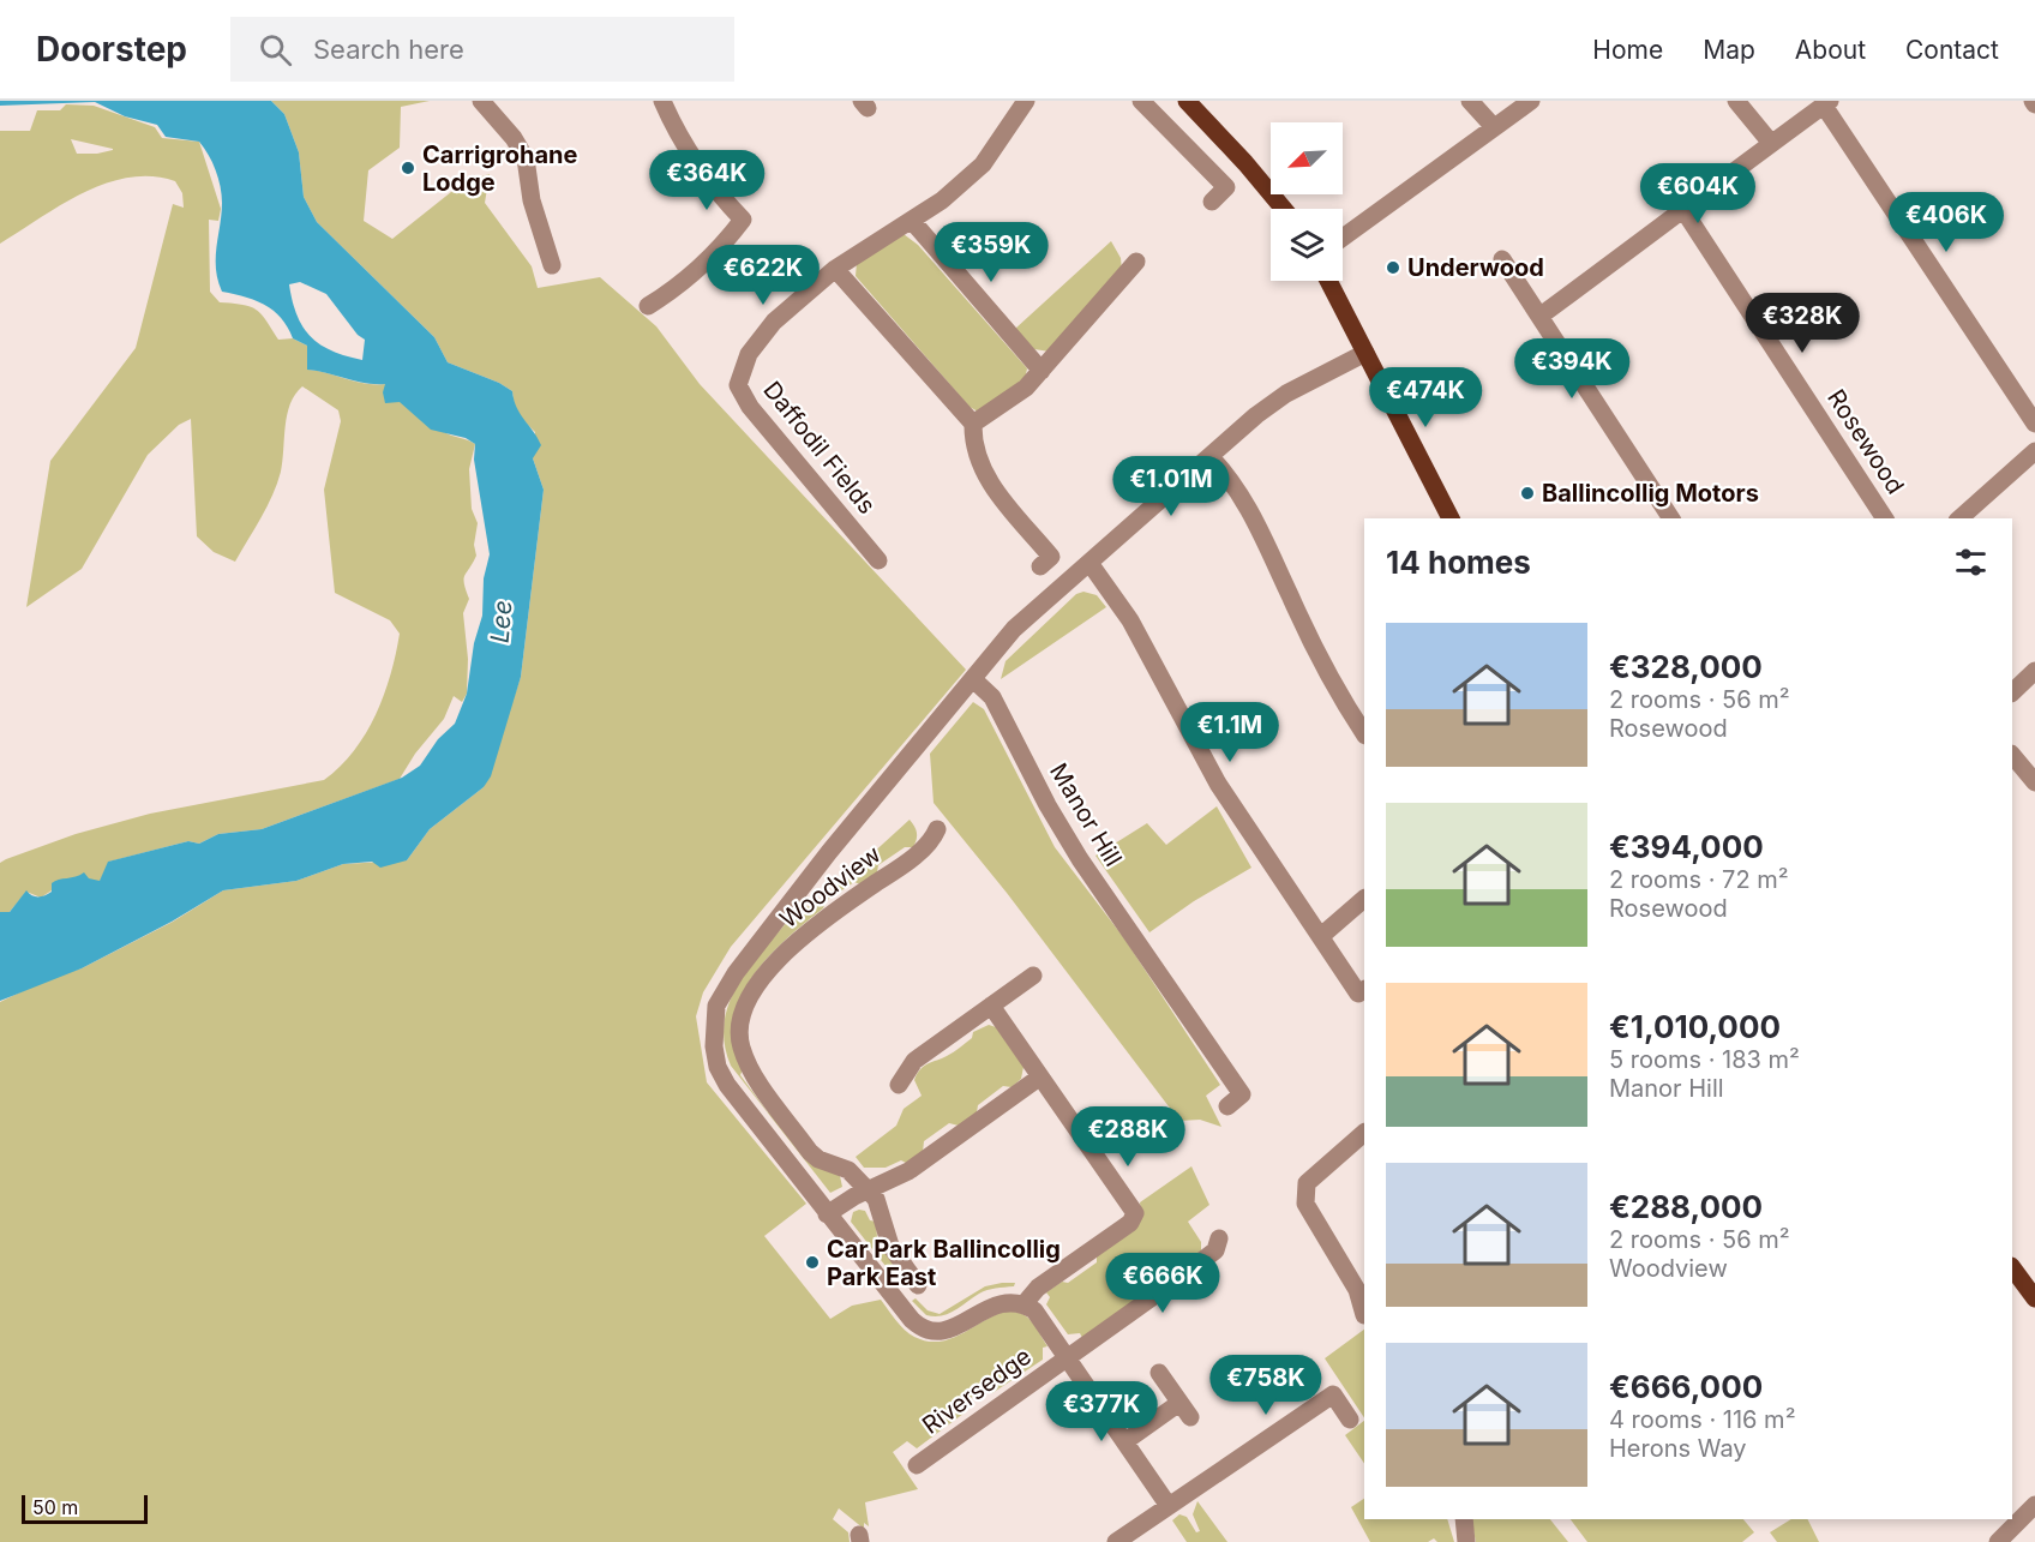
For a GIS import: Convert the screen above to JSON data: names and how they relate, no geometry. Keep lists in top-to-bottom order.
{
  "streets": {
    "street": [
      "Rosewood",
      "Daffodil Fields",
      "Manor Hill",
      "Woodview",
      "Riversedge"
    ]
  },
  "water": ["Lee"],
  "places": [
    "Carrigrohane Lodge",
    "Underwood",
    "Ballincollig Motors",
    "Car Park Ballincollig Park East"
  ],
  "scale_bar": "50 m",
  "north": "bottom left",
  "page": {
    "header": "Doorstep",
    "search": "Search here",
    "nav": [
      "Home",
      "Map",
      "About",
      "Contact"
    ],
    "price": [
      "€364K",
      "€604K",
      "€406K",
      "€359K",
      "€622K",
      "€328K",
      "€394K",
      "€474K",
      "€1.01M",
      "€1.1M",
      "€288K",
      "€666K",
      "€758K",
      "€377K"
    ],
    "heading": "14 homes",
    "list": [
      {
        "name": "€328,000",
        "note": "2 rooms · 56 m² · Rosewood"
      },
      {
        "name": "€394,000",
        "note": "2 rooms · 72 m² · Rosewood"
      },
      {
        "name": "€1,010,000",
        "note": "5 rooms · 183 m² · Manor Hill"
      },
      {
        "name": "€288,000",
        "note": "2 rooms · 56 m² · Woodview"
      },
      {
        "name": "€666,000",
        "note": "4 rooms · 116 m² · Herons Way"
      }
    ],
    "scale": "50 m"
  }
}
